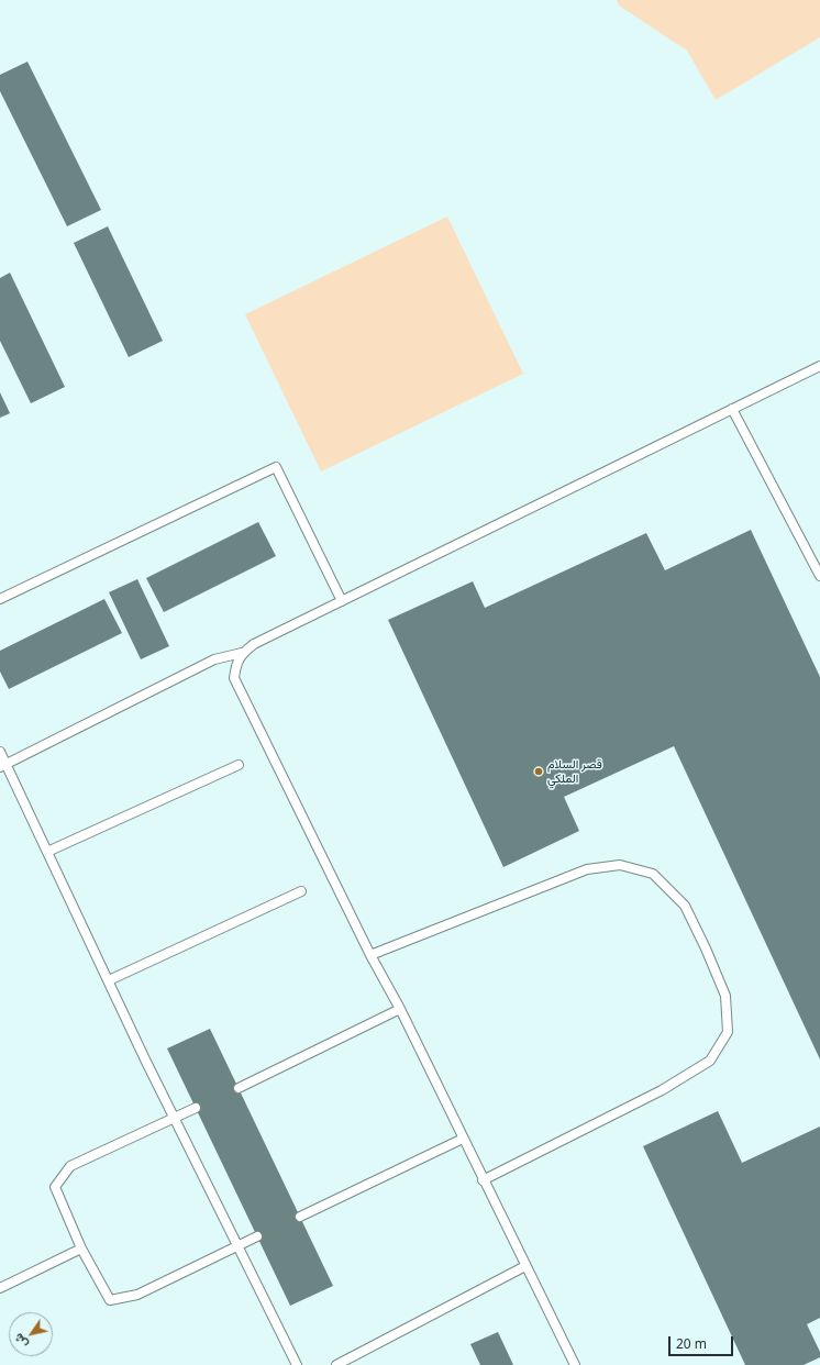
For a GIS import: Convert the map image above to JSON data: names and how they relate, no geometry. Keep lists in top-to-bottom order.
{
  "places": ["قصر السلام الملكي"],
  "scale_bar": "20 m",
  "north": "bottom left"
}
